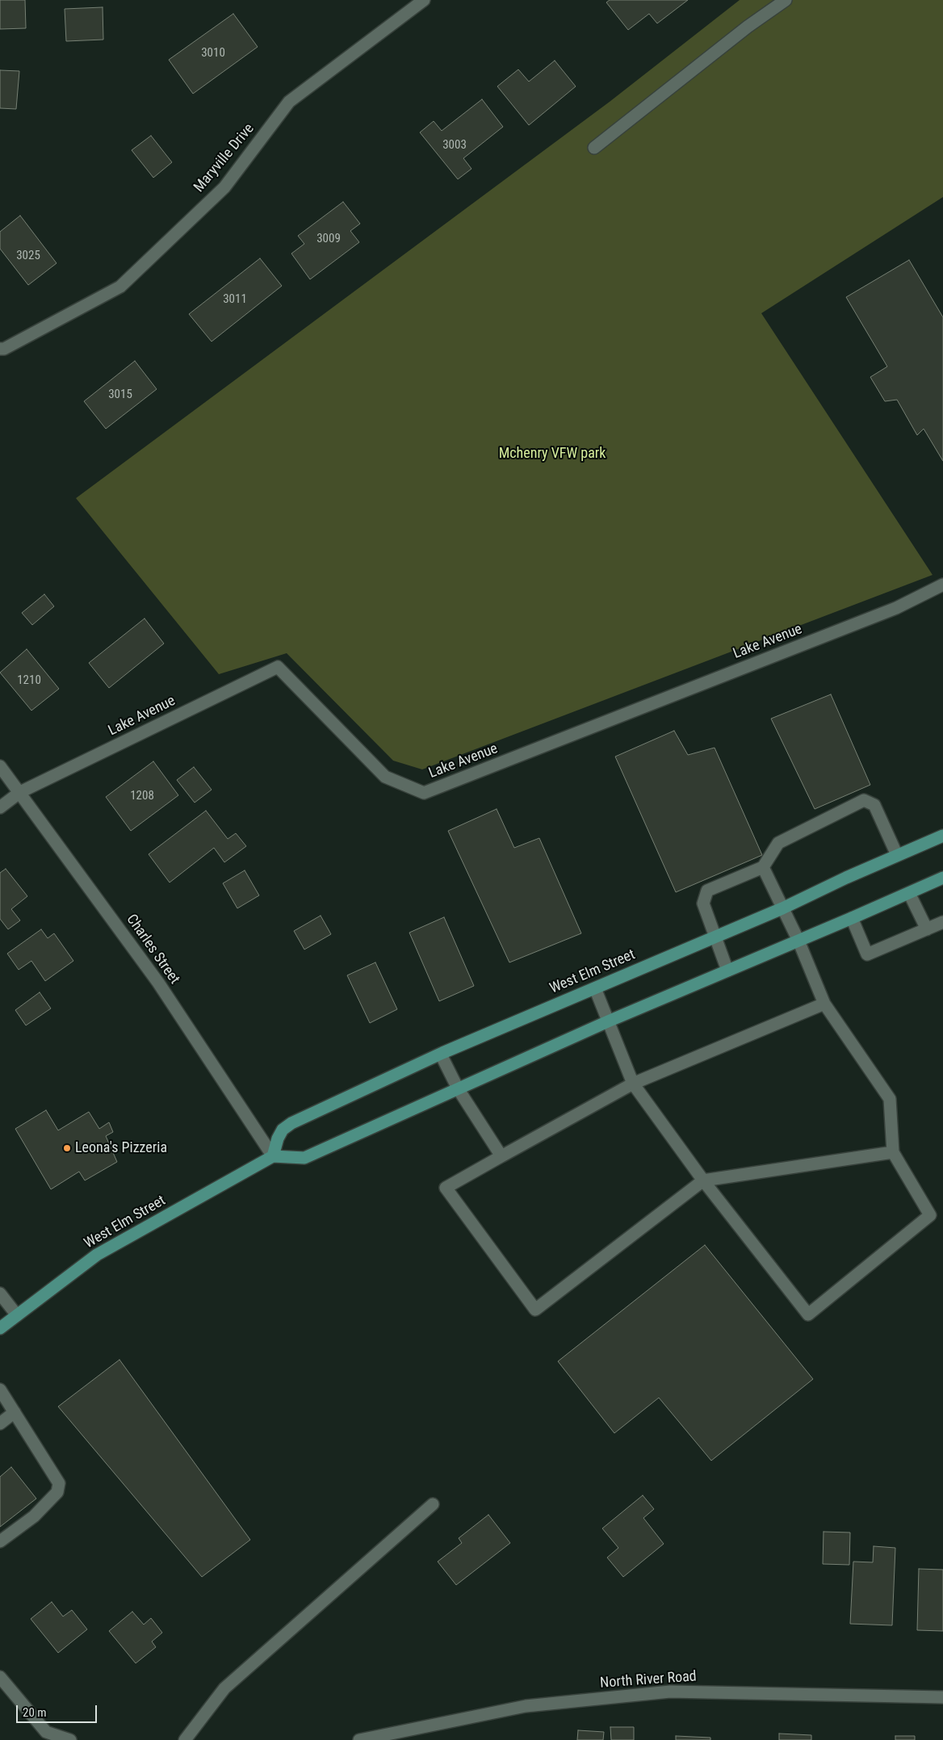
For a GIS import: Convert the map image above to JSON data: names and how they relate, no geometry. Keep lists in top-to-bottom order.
{
  "streets": {
    "main road": ["West Elm Street"],
    "street": [
      "Maryville Drive",
      "Lake Avenue",
      "Charles Street",
      "North River Road"
    ]
  },
  "crossings": [
    ["Lake Avenue", "Charles Street"],
    ["Charles Street", "West Elm Street"]
  ],
  "parks": ["Mchenry VFW park"],
  "places": ["Leona's Pizzeria"],
  "house_numbers": [
    "3010",
    "3003",
    "3009",
    "3025",
    "3011",
    "3015",
    "1210",
    "1208"
  ],
  "scale_bar": "20 m"
}
